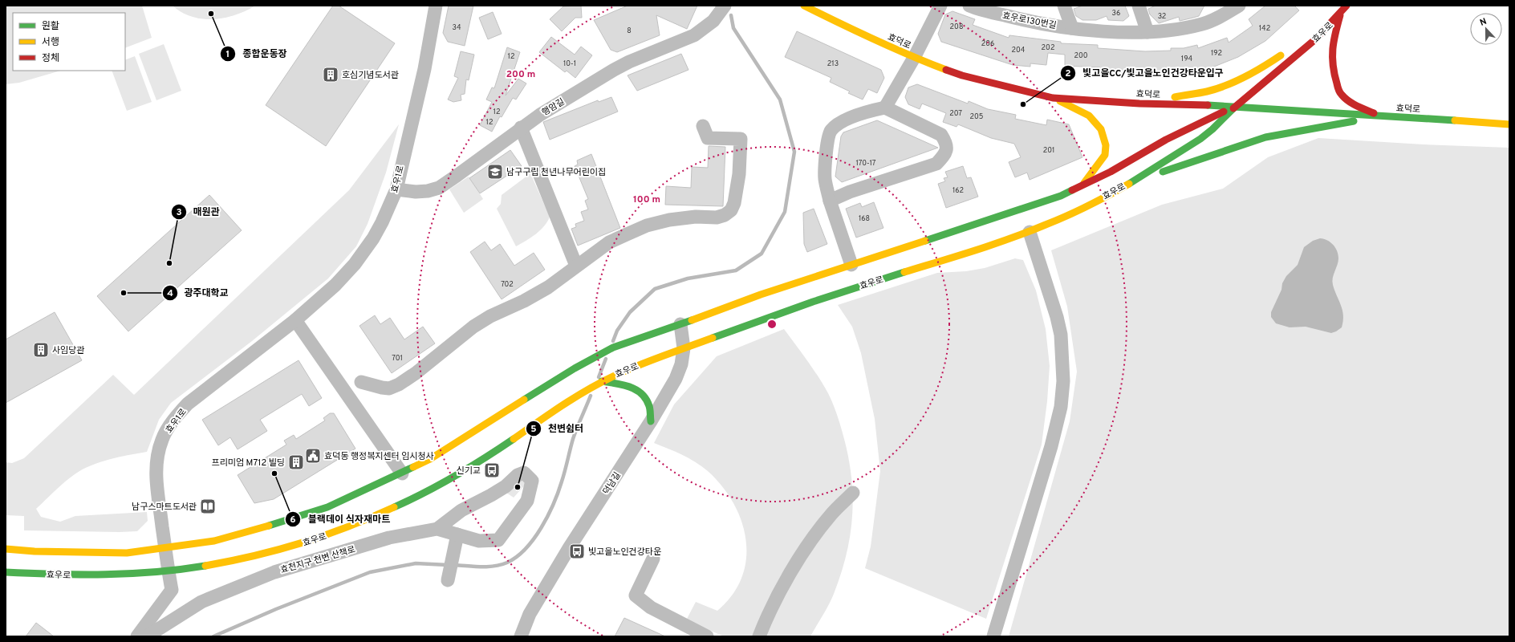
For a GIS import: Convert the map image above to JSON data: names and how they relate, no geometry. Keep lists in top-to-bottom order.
{
  "streets": {
    "main road": ["효우로", "효덕로"],
    "street": [
      "효우로130번길",
      "행암길",
      "효우1로",
      "덕남길",
      "효천지구 천변 산책로"
    ]
  },
  "crossings": [
    ["효우로", "효덕로"],
    ["효우로", "효우1로"],
    ["효우로", "덕남길"],
    ["행암길", "효우1로"]
  ],
  "places": {
    "other": [
      "종합운동장",
      "빛고을CC/빛고을노인건강타운입구",
      "매원관",
      "광주대학교",
      "블랙데이 식자재마트",
      "천변쉼터"
    ],
    "building": ["호심기념도서관", "사임당관", "프리미엄 M712 빌딩"],
    "school or university": ["남구구립 천년나무어린이집"],
    "public building": ["효덕동 행정복지센터 임시청사"],
    "bus stop": ["신기교", "빛고을노인건강타운"],
    "library": ["남구스마트도서관"]
  },
  "house_numbers": [
    "36",
    "32",
    "208",
    "34",
    "142",
    "8",
    "206",
    "202",
    "204",
    "192",
    "200",
    "12",
    "194",
    "10-1",
    "213",
    "12",
    "207",
    "205",
    "12",
    "201",
    "170-17",
    "162",
    "168",
    "702",
    "701"
  ],
  "legend": ["원활", "서행", "정체"],
  "north": "top",
  "rings": ["200 m", "100 m"]
}
